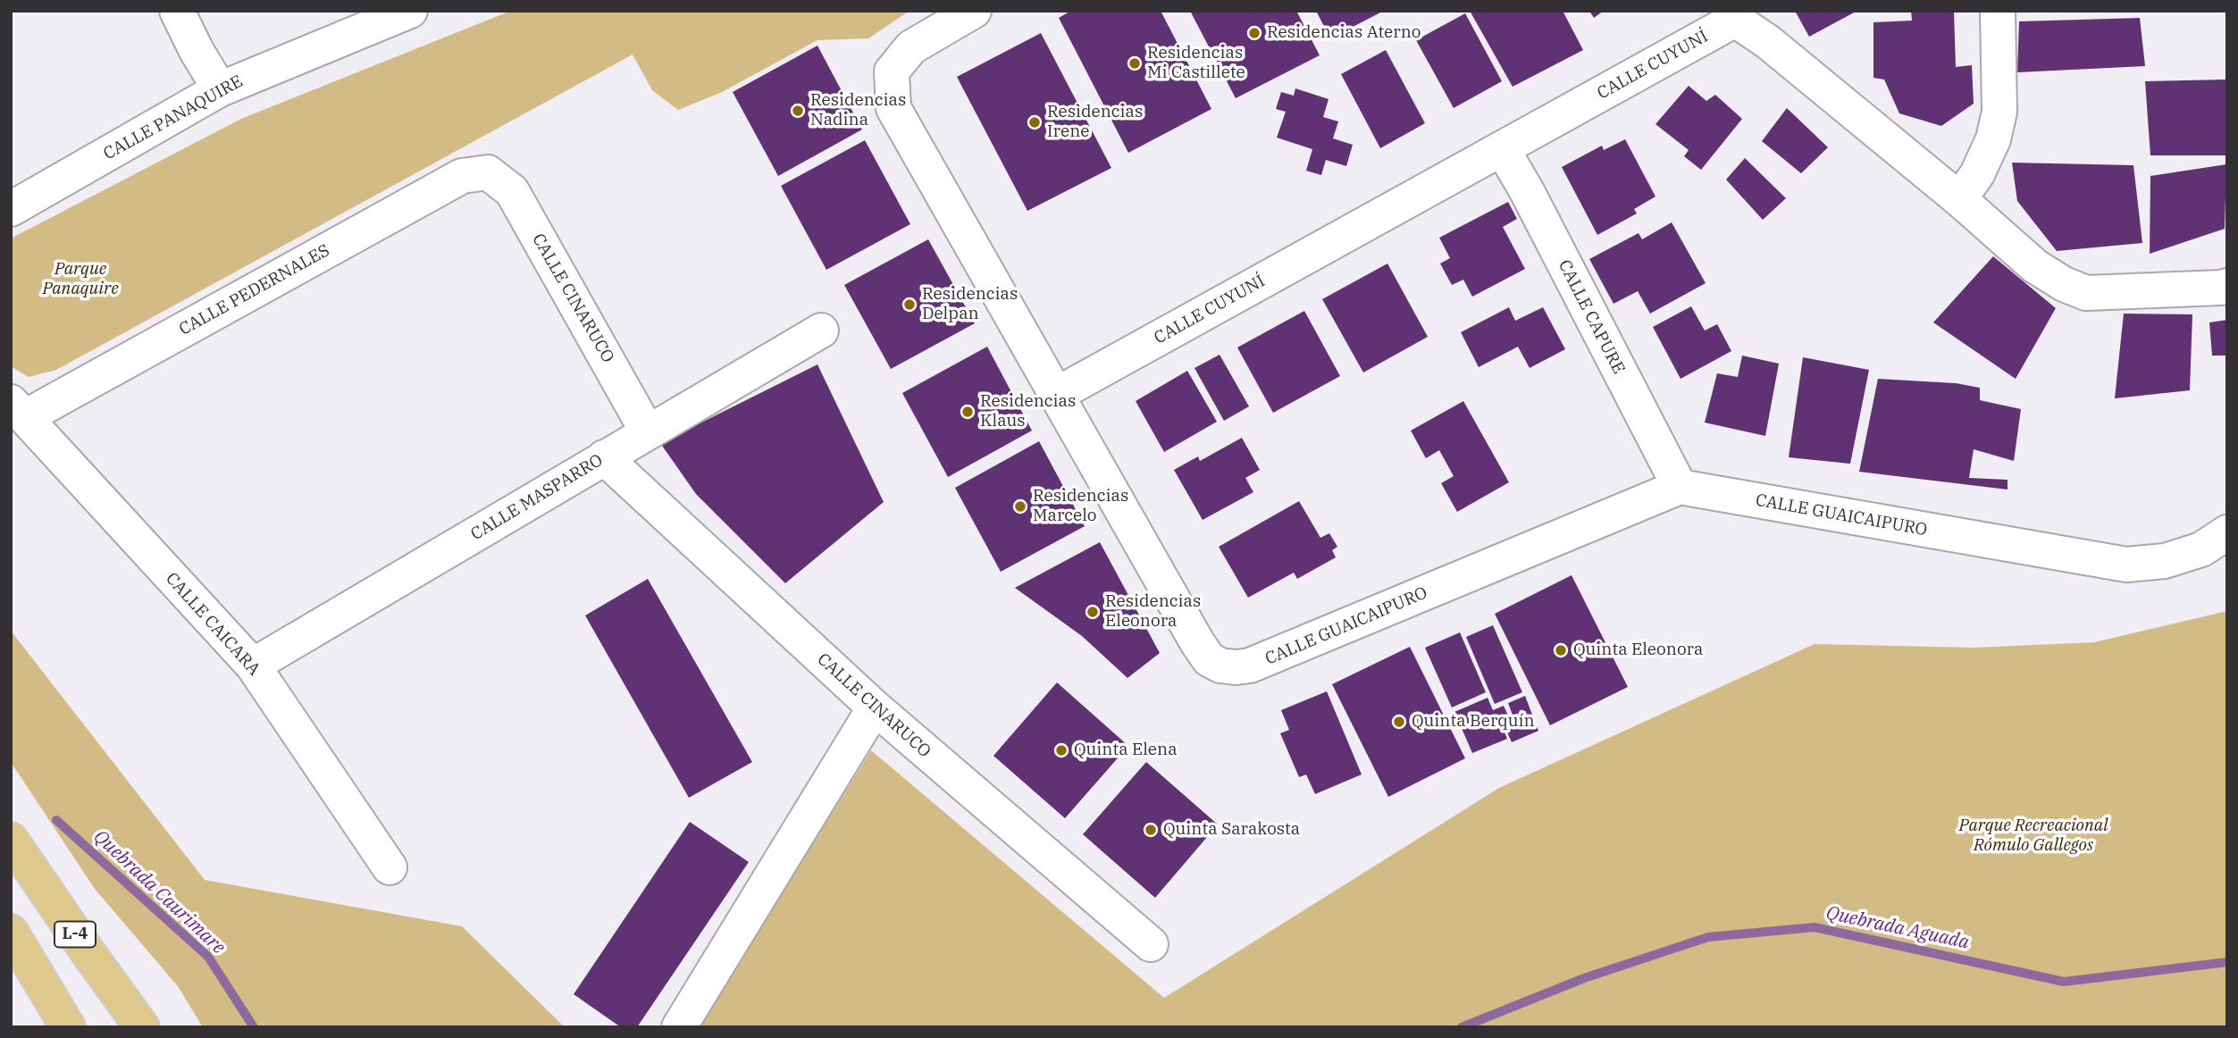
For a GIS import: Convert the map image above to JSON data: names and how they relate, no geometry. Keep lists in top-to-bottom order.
{
  "streets": {
    "main road": ["L-4"],
    "street": [
      "CALLE CUYUNÍ",
      "CALLE PANAQUIRE",
      "CALLE PEDERNALES",
      "CALLE CINARUCO",
      "CALLE CAPURE",
      "CALLE MASPARRO",
      "CALLE GUAICAIPURO",
      "CALLE CAICARA"
    ]
  },
  "crossings": [
    ["CALLE CUYUNÍ", "CALLE CAPURE"],
    ["CALLE CUYUNÍ", "CALLE GUAICAIPURO"],
    ["CALLE PEDERNALES", "CALLE CINARUCO"],
    ["CALLE PEDERNALES", "CALLE CAICARA"],
    ["CALLE CINARUCO", "CALLE MASPARRO"],
    ["CALLE CAPURE", "CALLE GUAICAIPURO"],
    ["CALLE MASPARRO", "CALLE CAICARA"]
  ],
  "water": ["Quebrada Caurimare", "Quebrada Aguada"],
  "parks": ["Parque Panaquire", "Parque Recreacional Rómulo Gallegos"],
  "places": [
    "Residencias Aterno",
    "Residencias Mi Castillete",
    "Residencias Nadina",
    "Residencias Irene",
    "Residencias Delpan",
    "Residencias Klaus",
    "Residencias Marcelo",
    "Residencias Eleonora",
    "Quinta Eleonora",
    "Quinta Berquín",
    "Quinta Elena",
    "Quinta Sarakosta"
  ]
}
